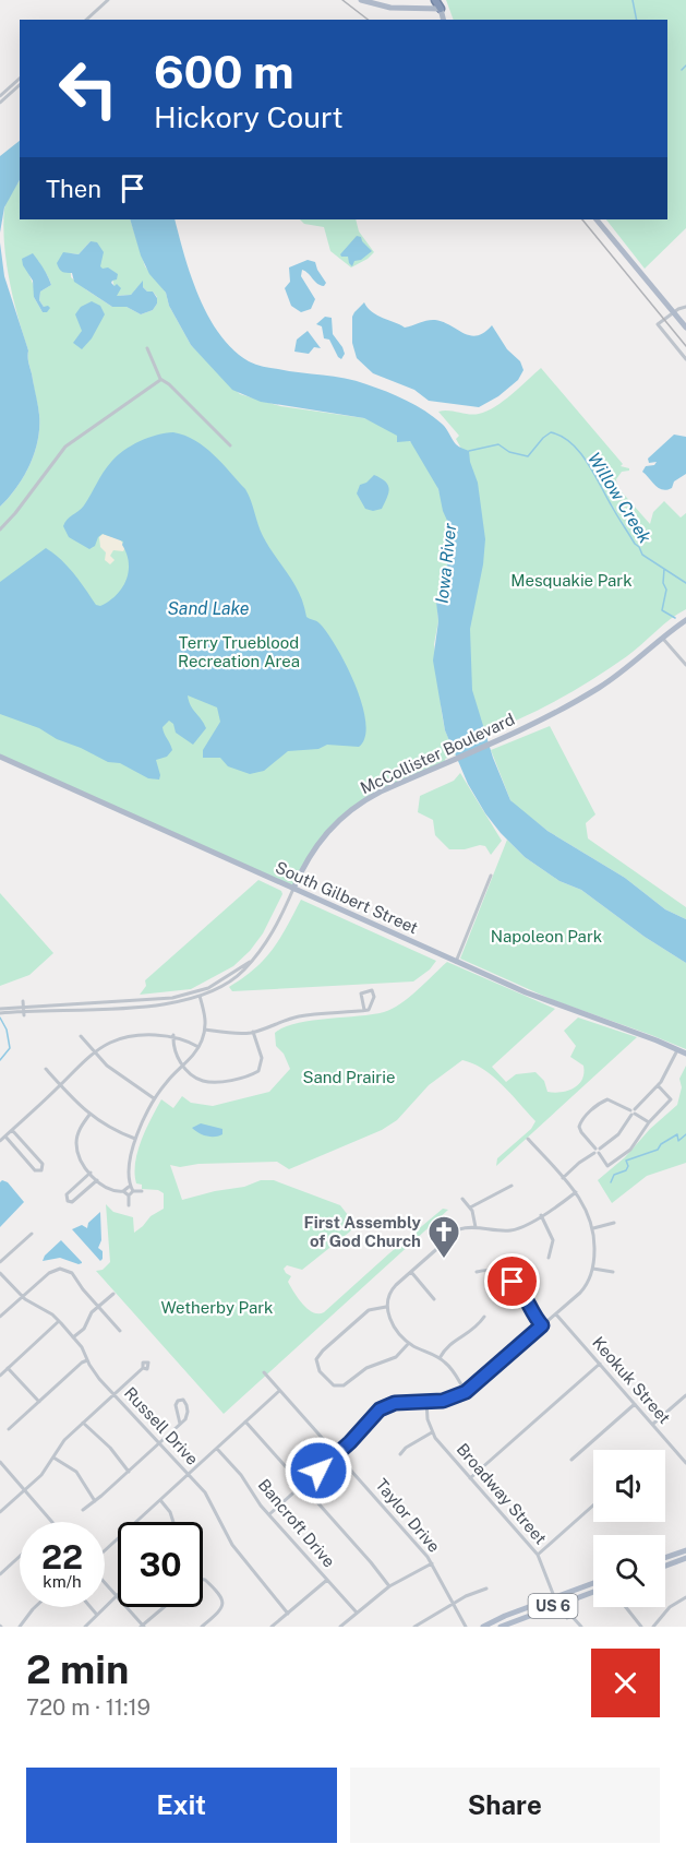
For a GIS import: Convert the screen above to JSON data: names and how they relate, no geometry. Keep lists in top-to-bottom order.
{
  "streets": {
    "main road": ["McCollister Boulevard", "South Gilbert Street", "US 6"],
    "street": [
      "Keokuk Street",
      "Russell Drive",
      "Broadway Street",
      "Taylor Drive",
      "Bancroft Drive"
    ]
  },
  "crossings": [
    ["McCollister Boulevard", "South Gilbert Street"],
    ["Broadway Street", "US 6"]
  ],
  "water": ["Willow Creek", "Iowa River", "Sand Lake"],
  "parks": [
    "Mesquakie Park",
    "Terry Trueblood Recreation Area",
    "Napoleon Park",
    "Sand Prairie",
    "Wetherby Park"
  ],
  "places": {
    "church": ["First Assembly of God Church"]
  },
  "page": {
    "turn": ["600 m", "Hickory Court"],
    "then": "Then",
    "speed": "22 km/h",
    "limit": "30",
    "heading": ["2 min", "720 m · 11:19"],
    "buttons": ["Exit", "Share"]
  }
}
